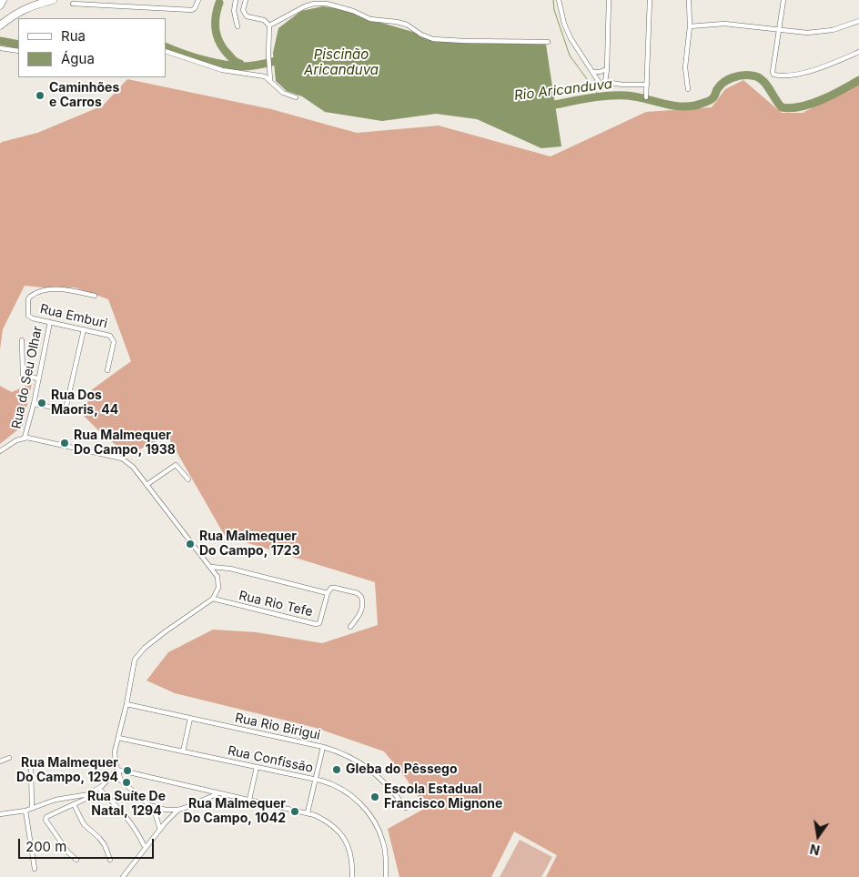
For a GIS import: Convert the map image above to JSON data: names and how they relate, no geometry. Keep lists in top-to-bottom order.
{
  "streets": {
    "street": [
      "Rua Emburi",
      "Rua do Seu Olhar",
      "Rua Rio Tefe",
      "Rua Rio Birigui",
      "Rua Confissão"
    ]
  },
  "crossings": [
    ["Rua Emburi", "Rua do Seu Olhar"]
  ],
  "water": ["Piscinão Aricanduva", "Rio Aricanduva"],
  "places": [
    "Caminhões e Carros",
    "Rua Dos Maoris, 44",
    "Rua Malmequer Do Campo, 1938",
    "Rua Malmequer Do Campo, 1723",
    "Gleba do Pêssego",
    "Rua Malmequer Do Campo, 1294",
    "Rua Suíte De Natal, 1294",
    "Escola Estadual Francisco Mignone",
    "Rua Malmequer Do Campo, 1042"
  ],
  "legend": ["Rua", "Água"],
  "scale_bar": "200 m",
  "north": "bottom"
}
